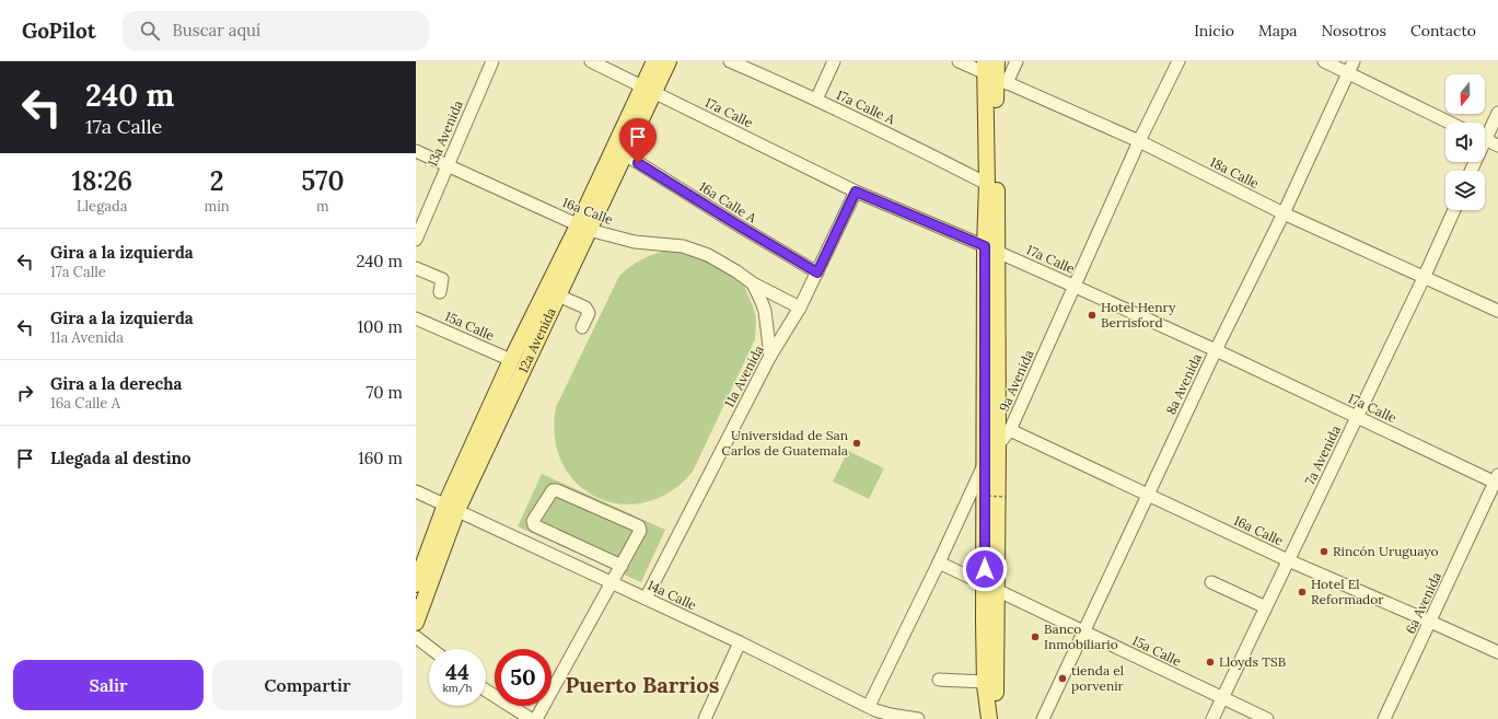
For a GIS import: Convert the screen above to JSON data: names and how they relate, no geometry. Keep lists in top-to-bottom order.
{
  "streets": {
    "main road": ["12a Avenida"],
    "street": [
      "17a Calle A",
      "17a Calle",
      "13a Avenida",
      "18a Calle",
      "16a Calle A",
      "16a Calle",
      "15a Calle",
      "11a Avenida",
      "9a Avenida",
      "8a Avenida",
      "7a Avenida",
      "14a Calle",
      "6a Avenida"
    ]
  },
  "crossings": [
    ["17a Calle", "12a Avenida"],
    ["17a Calle", "11a Avenida"],
    ["17a Calle", "9a Avenida"],
    ["17a Calle", "8a Avenida"],
    ["17a Calle", "7a Avenida"],
    ["17a Calle", "6a Avenida"],
    ["13a Avenida", "16a Calle"],
    ["18a Calle", "9a Avenida"],
    ["18a Calle", "8a Avenida"],
    ["18a Calle", "7a Avenida"],
    ["16a Calle A", "12a Avenida"],
    ["16a Calle A", "11a Avenida"],
    ["16a Calle", "12a Avenida"],
    ["16a Calle", "11a Avenida"],
    ["16a Calle", "9a Avenida"],
    ["16a Calle", "8a Avenida"],
    ["16a Calle", "7a Avenida"],
    ["16a Calle", "6a Avenida"],
    ["15a Calle", "12a Avenida"],
    ["15a Calle", "9a Avenida"],
    ["15a Calle", "8a Avenida"],
    ["15a Calle", "7a Avenida"],
    ["12a Avenida", "14a Calle"],
    ["11a Avenida", "14a Calle"],
    ["9a Avenida", "14a Calle"]
  ],
  "districts": ["Puerto Barrios"],
  "places": [
    "Hotel Henry Berrisford",
    "Universidad de San Carlos de Guatemala",
    "Rincón Uruguayo",
    "Hotel El Reformador",
    "Banco Inmobiliario",
    "Lloyds TSB",
    "tienda el porvenir"
  ],
  "north": "bottom",
  "page": {
    "header": "GoPilot",
    "search": "Buscar aquí",
    "nav": [
      "Inicio",
      "Mapa",
      "Nosotros",
      "Contacto"
    ],
    "turn": ["240 m", "17a Calle"],
    "eta": [
      "18:26",
      "Llegada",
      "2",
      "min",
      "570",
      "m"
    ],
    "list": [
      {
        "name": "Gira a la izquierda",
        "note": "17a Calle",
        "value": "240 m"
      },
      {
        "name": "Gira a la izquierda",
        "note": "11a Avenida",
        "value": "100 m"
      },
      {
        "name": "Gira a la derecha",
        "note": "16a Calle A",
        "value": "70 m"
      },
      {
        "name": "Llegada al destino",
        "value": "160 m"
      }
    ],
    "speed": "44 km/h",
    "limit": "50",
    "buttons": ["Salir", "Compartir"]
  }
}
